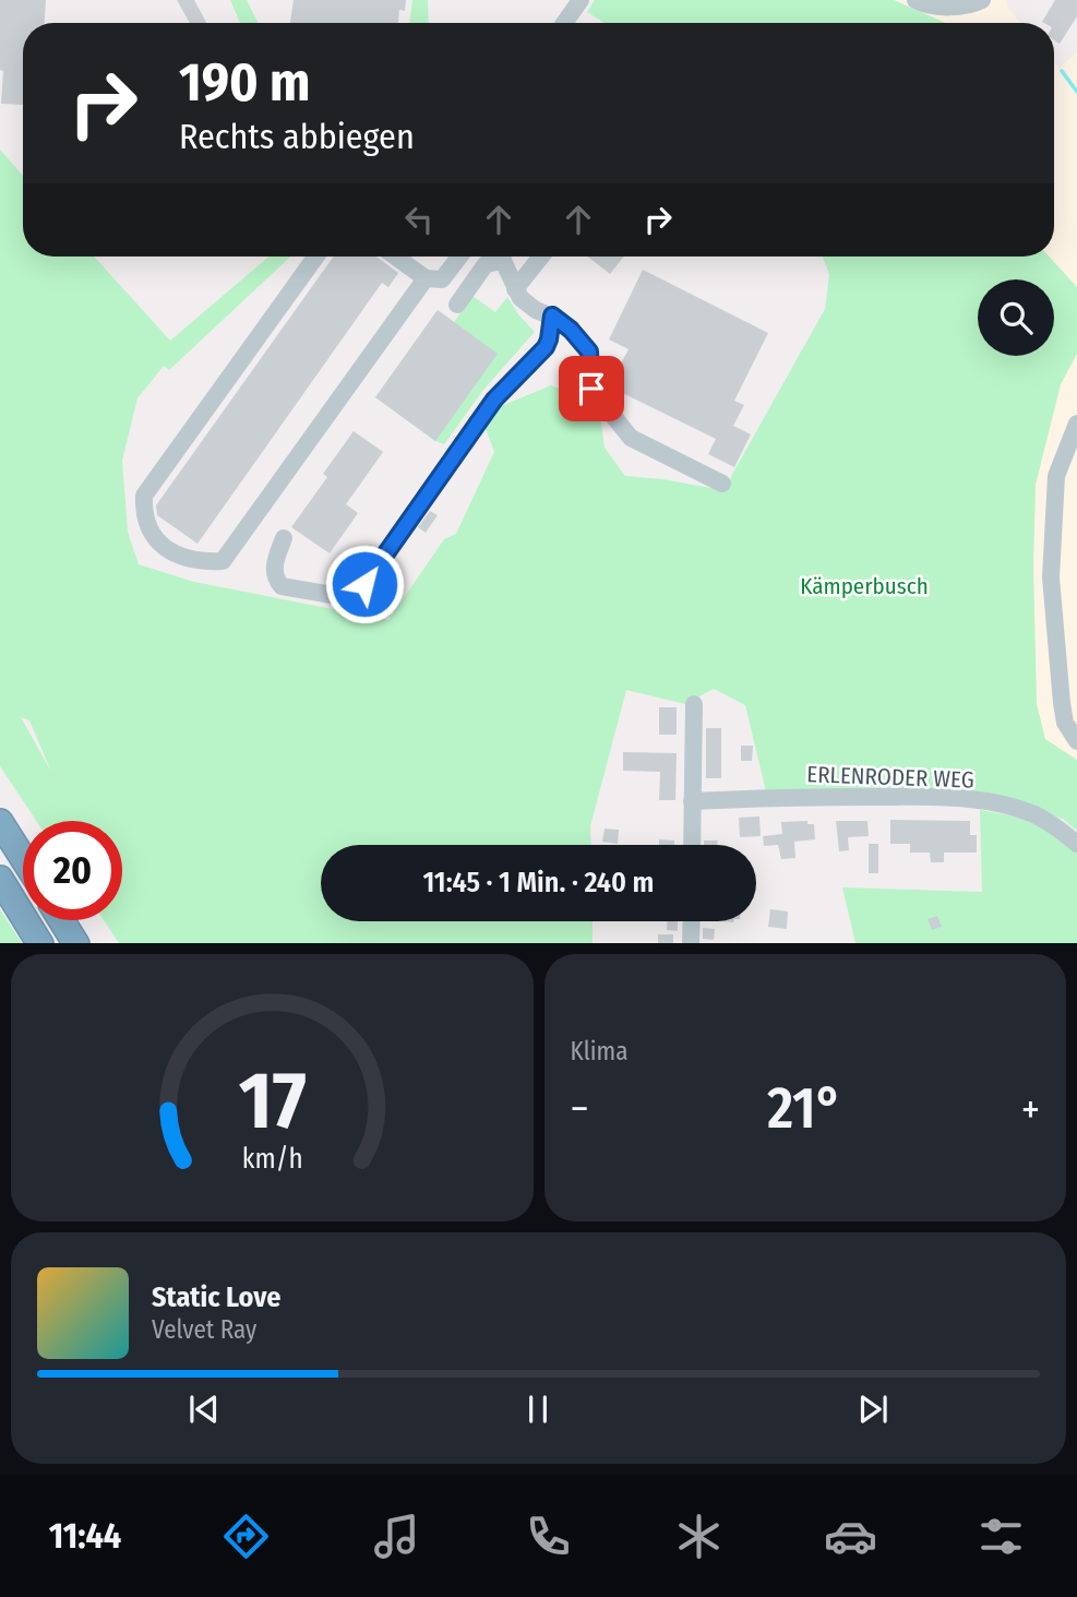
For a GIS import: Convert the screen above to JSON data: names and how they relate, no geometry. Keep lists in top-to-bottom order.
{
  "streets": {
    "street": ["ERLENRODER WEG"]
  },
  "parks": ["Kämperbusch"],
  "page": {
    "turn": ["190 m", "Rechts abbiegen"],
    "limit": "20",
    "trip": "11:45 · 1 Min. · 240 m",
    "tile": "Klima",
    "heat": ["−", "21°", "+"],
    "song": ["Static Love", "Velvet Ray"],
    "tabs": "11:44",
    "gauge": ["17", "km/h"]
  }
}
